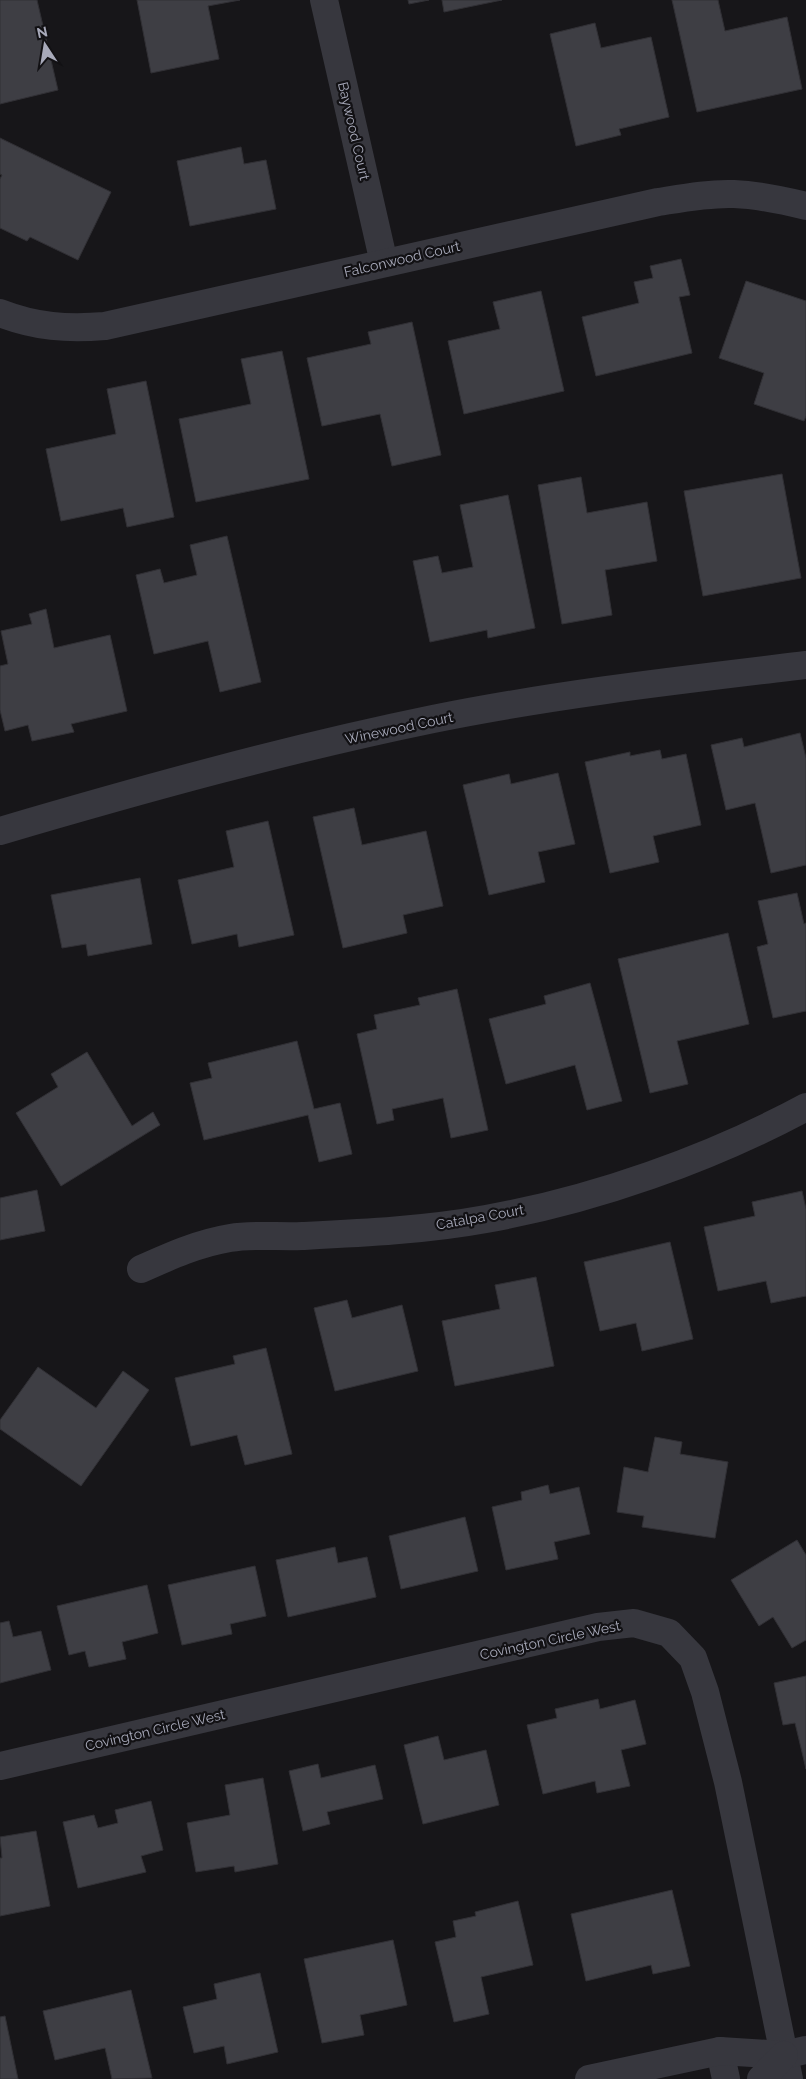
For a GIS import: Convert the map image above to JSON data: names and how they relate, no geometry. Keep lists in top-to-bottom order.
{
  "streets": {
    "street": [
      "Baywood Court",
      "Falconwood Court",
      "Winewood Court",
      "Catalpa Court",
      "Covington Circle West"
    ]
  },
  "crossings": [
    ["Baywood Court", "Falconwood Court"]
  ],
  "north": "top"
}
